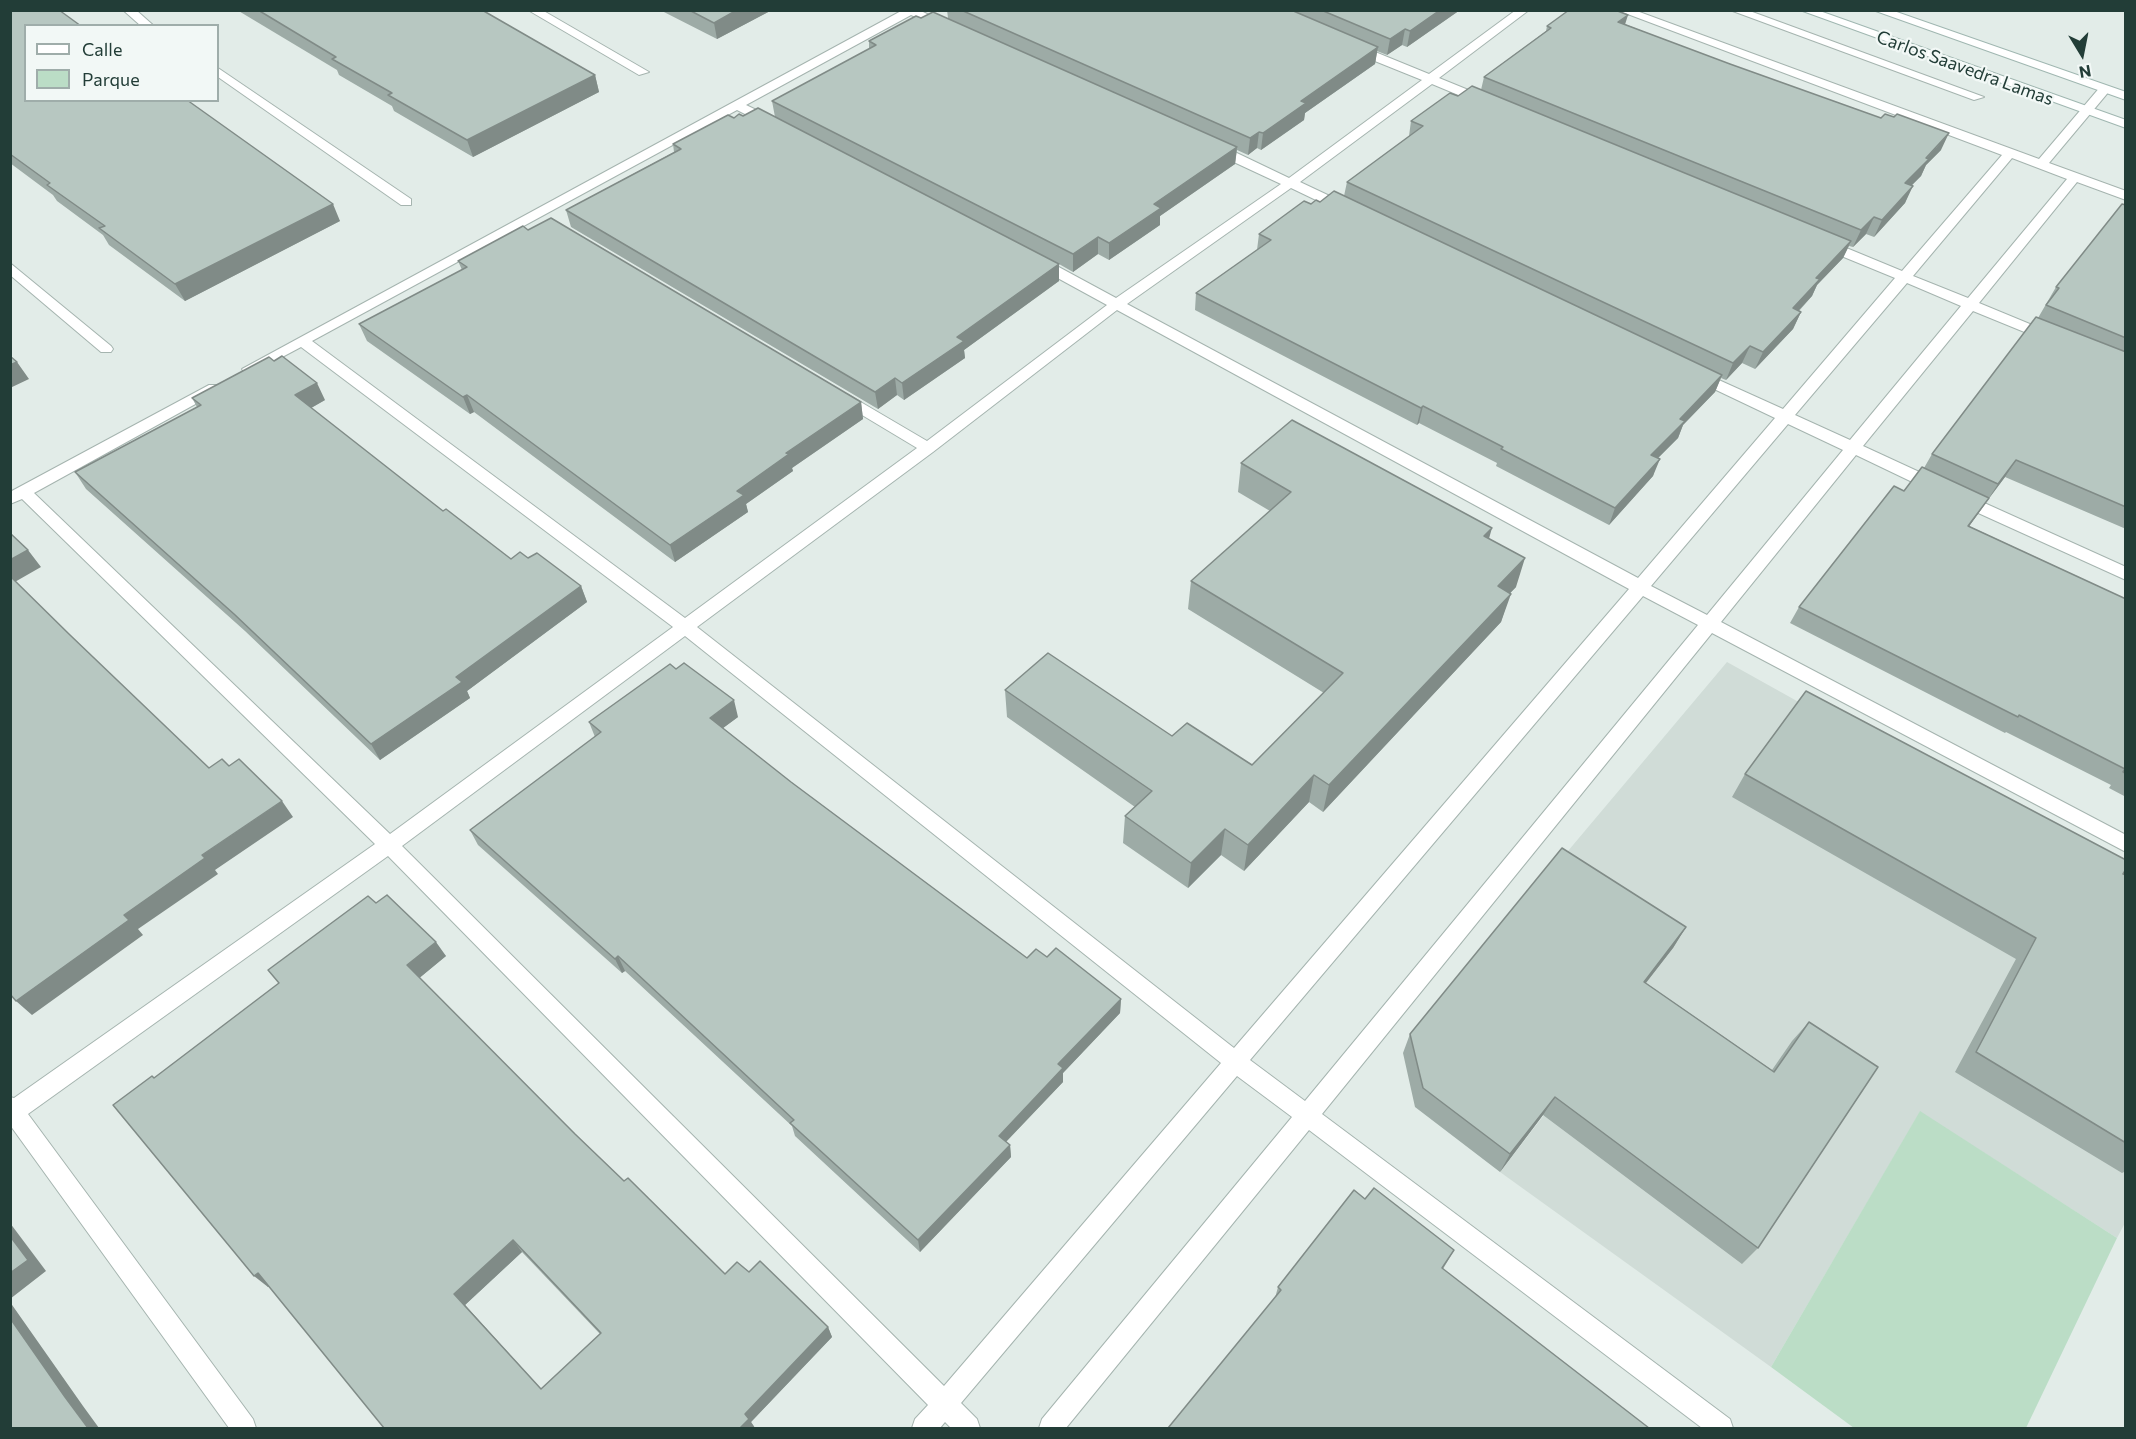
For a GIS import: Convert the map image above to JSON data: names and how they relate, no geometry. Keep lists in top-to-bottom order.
{
  "streets": {
    "street": ["Carlos Saavedra Lamas"]
  },
  "legend": ["Calle", "Parque"],
  "north": "bottom"
}
